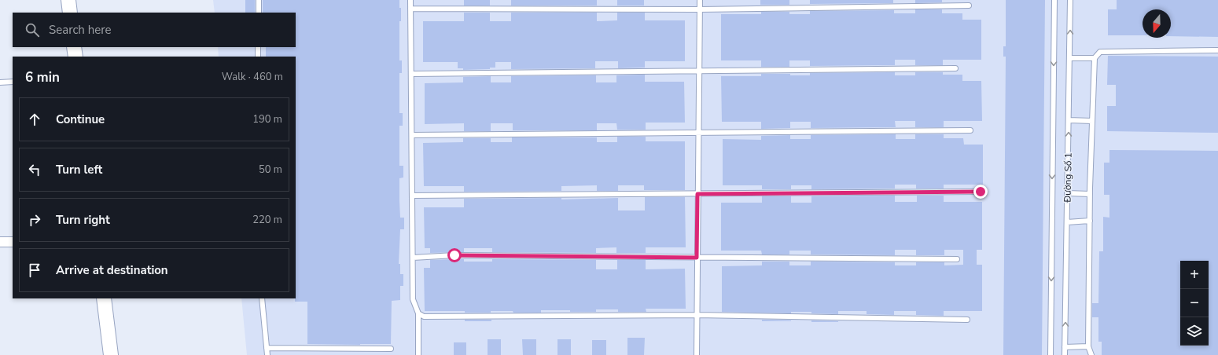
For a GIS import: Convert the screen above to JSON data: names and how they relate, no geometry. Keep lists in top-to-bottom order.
{
  "streets": {
    "lane": ["Đường Số 1"]
  },
  "north": "bottom",
  "page": {
    "search": "Search here",
    "heading": ["6 min", "Walk · 460 m"],
    "list": [
      ["Continue", "190 m"],
      ["Turn left", "50 m"],
      ["Turn right", "220 m"],
      "Arrive at destination"
    ],
    "map_buttons": ["+", "−"]
  }
}
